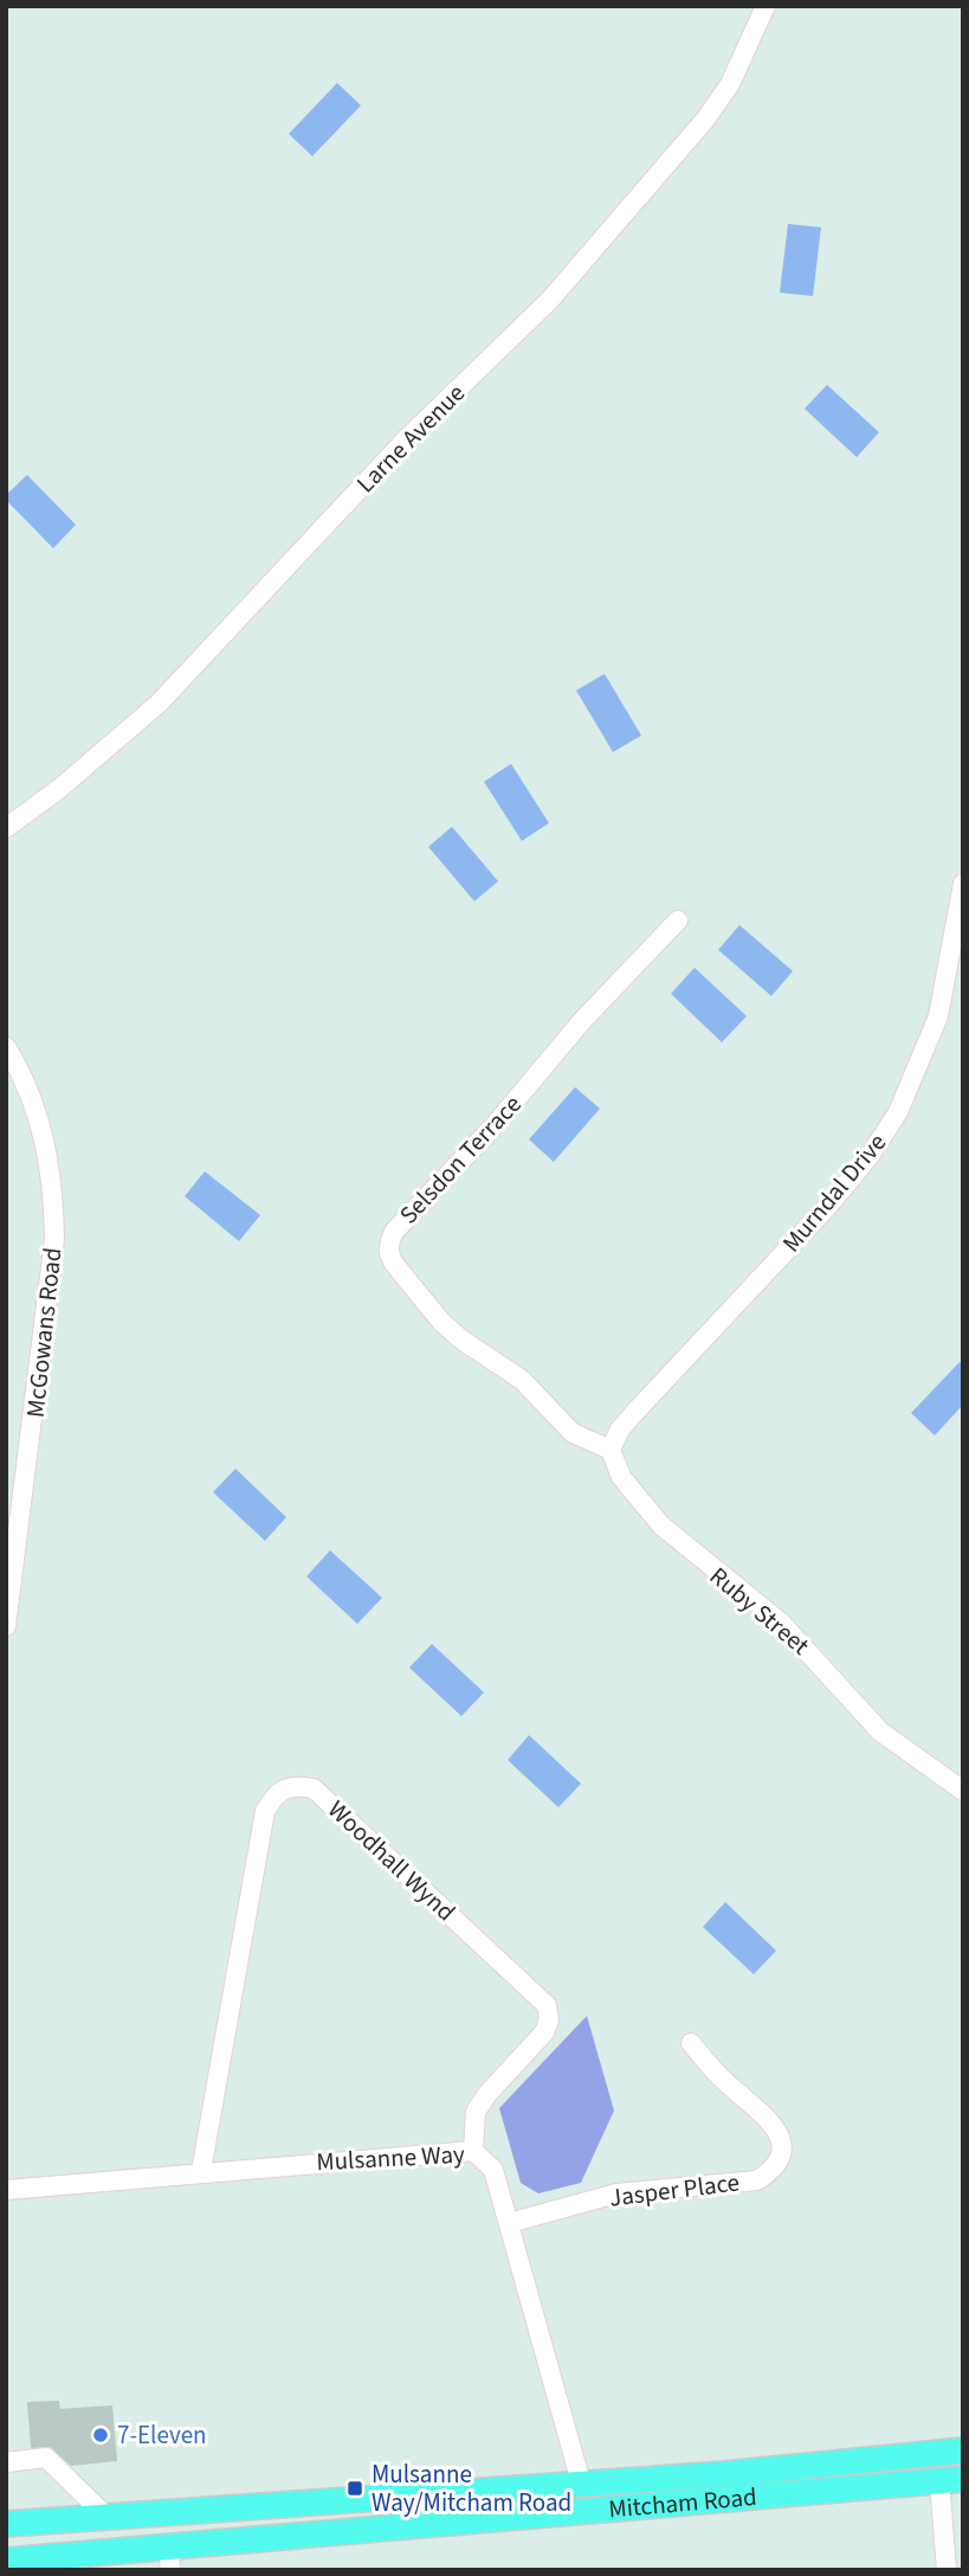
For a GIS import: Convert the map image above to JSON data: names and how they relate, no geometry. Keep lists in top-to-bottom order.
{
  "streets": {
    "main road": ["Mitcham Road"],
    "street": [
      "Larne Avenue",
      "Selsdon Terrace",
      "Murndal Drive",
      "McGowans Road",
      "Ruby Street",
      "Woodhall Wynd",
      "Mulsanne Way",
      "Jasper Place"
    ]
  },
  "crossings": [
    ["Selsdon Terrace", "Murndal Drive"],
    ["Selsdon Terrace", "Ruby Street"],
    ["Murndal Drive", "Ruby Street"],
    ["Woodhall Wynd", "Mulsanne Way"],
    ["Mulsanne Way", "Jasper Place"],
    ["Mulsanne Way", "Mitcham Road"]
  ],
  "places": {
    "other": ["7-Eleven"],
    "transit": ["Mulsanne Way/Mitcham Road"]
  }
}
